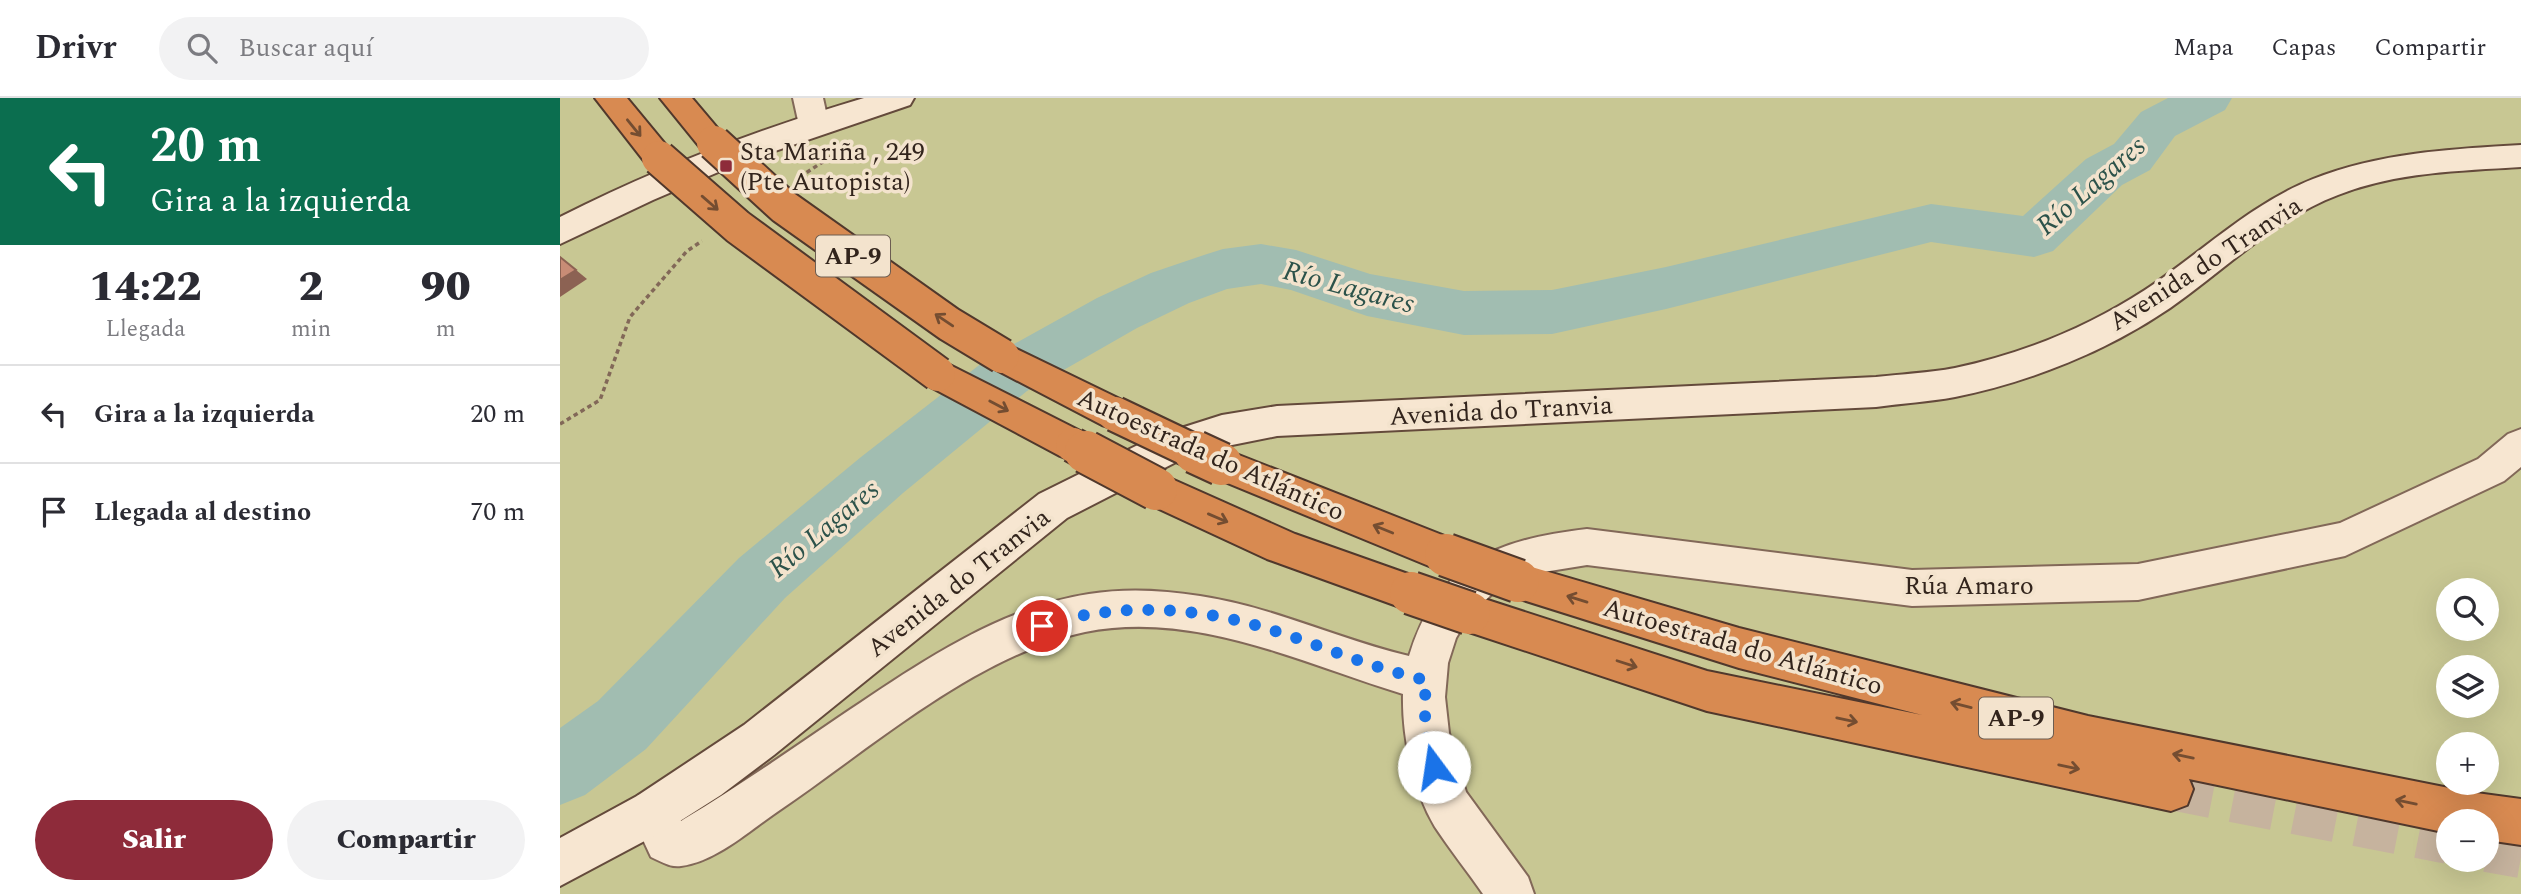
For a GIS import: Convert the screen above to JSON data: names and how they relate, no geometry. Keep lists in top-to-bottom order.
{
  "streets": {
    "highway": ["AP-9", "Autoestrada do Atlántico"],
    "main road": ["Avenida do Tranvia", "Rúa Amaro"]
  },
  "water": ["Río Lagares"],
  "places": {
    "transit": ["Sta Mariña , 249 (Pte Autopista)"]
  },
  "page": {
    "header": "Drivr",
    "search": "Buscar aquí",
    "nav": ["Mapa", "Capas", "Compartir"],
    "turn": ["20 m", "Gira a la izquierda"],
    "eta": [
      "14:22",
      "Llegada",
      "2",
      "min",
      "90",
      "m"
    ],
    "list": [
      {
        "name": "Gira a la izquierda",
        "value": "20 m"
      },
      {
        "name": "Llegada al destino",
        "value": "70 m"
      }
    ],
    "map_buttons": ["+", "−"],
    "buttons": ["Salir", "Compartir"]
  }
}
